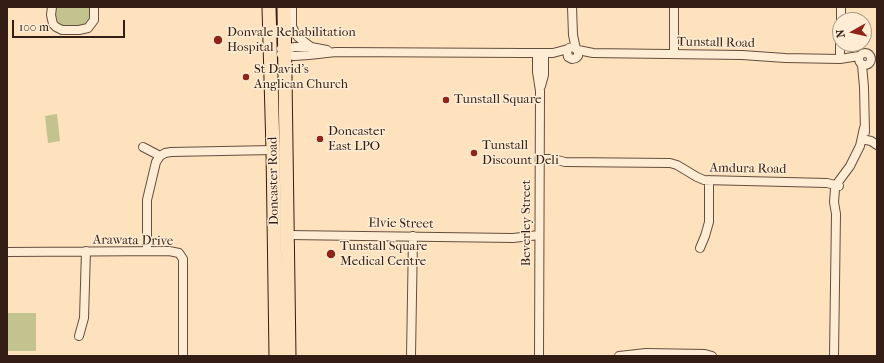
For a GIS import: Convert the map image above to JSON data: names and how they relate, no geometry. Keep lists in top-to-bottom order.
{
  "streets": {
    "main road": ["Doncaster Road"],
    "street": [
      "Tunstall Road",
      "Amdura Road",
      "Beverley Street",
      "Elvie Street",
      "Arawata Drive"
    ]
  },
  "crossings": [
    ["Tunstall Road", "Doncaster Road"],
    ["Tunstall Road", "Beverley Street"],
    ["Amdura Road", "Beverley Street"],
    ["Doncaster Road", "Elvie Street"],
    ["Beverley Street", "Elvie Street"]
  ],
  "places": [
    "Donvale Rehabilitation Hospital",
    "St David's Anglican Church",
    "Tunstall Square",
    "Doncaster East LPO",
    "Tunstall Discount Deli",
    "Tunstall Square Medical Centre"
  ],
  "scale_bar": "100 m",
  "north": "left"
}
